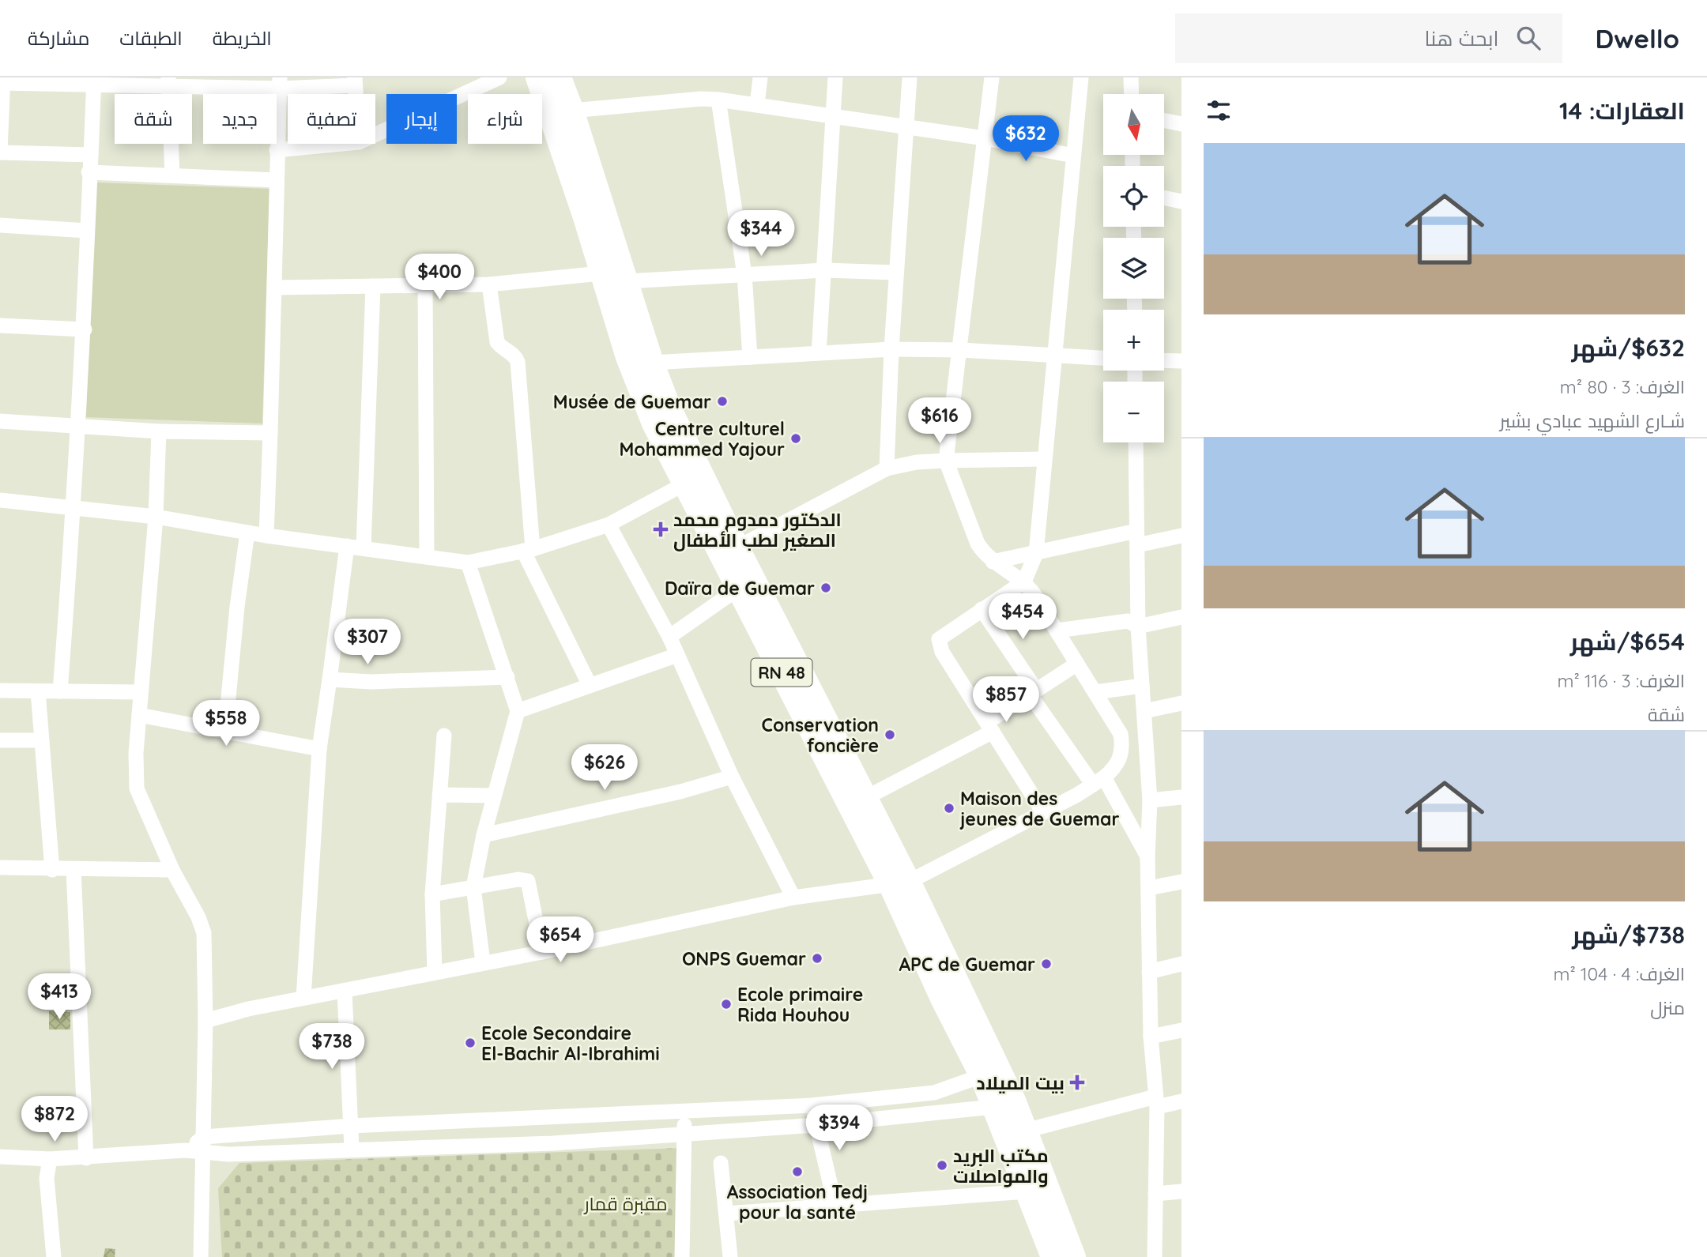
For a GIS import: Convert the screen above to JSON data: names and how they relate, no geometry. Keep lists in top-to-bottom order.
{
  "streets": {
    "highway": ["RN 48"]
  },
  "parks": ["مقبرة قمار"],
  "places": {
    "other": [
      "Musée de Guemar",
      "Centre culturel Mohammed Yajour",
      "Daïra de Guemar",
      "Conservation foncière",
      "Maison des jeunes de Guemar",
      "ONPS Guemar",
      "APC de Guemar",
      "Ecole primaire Rida Houhou",
      "Ecole Secondaire El-Bachir Al-Ibrahimi",
      "مكتب البريد والمواصلات",
      "Association Tedj pour la santé"
    ],
    "health": ["الدكتور دمدوم محمد الصغير لطب الأطفال", "بيت الميلاد"]
  },
  "north": "bottom",
  "page": {
    "header": "Dwello",
    "search": "ابحث هنا",
    "nav": ["الخريطة", "الطبقات", "مشاركة"],
    "heading": "العقارات: 14",
    "map_buttons": ["+", "−"],
    "chip": [
      "شراء",
      "إيجار",
      "تصفية",
      "جديد",
      "شقة"
    ],
    "price": [
      "$632",
      "$344",
      "$400",
      "$616",
      "$454",
      "$307",
      "$857",
      "$558",
      "$626",
      "$654",
      "$413",
      "$738",
      "$872",
      "$394"
    ],
    "list": [
      {
        "name": "$632/شهر",
        "note": "الغرف: 3 · 80 m² · شـارع الشهيد عبادي بشير"
      },
      {
        "name": "$654/شهر",
        "note": "الغرف: 3 · 116 m² · شقة"
      },
      {
        "name": "$738/شهر",
        "note": "الغرف: 4 · 104 m² · منزل"
      }
    ]
  }
}
